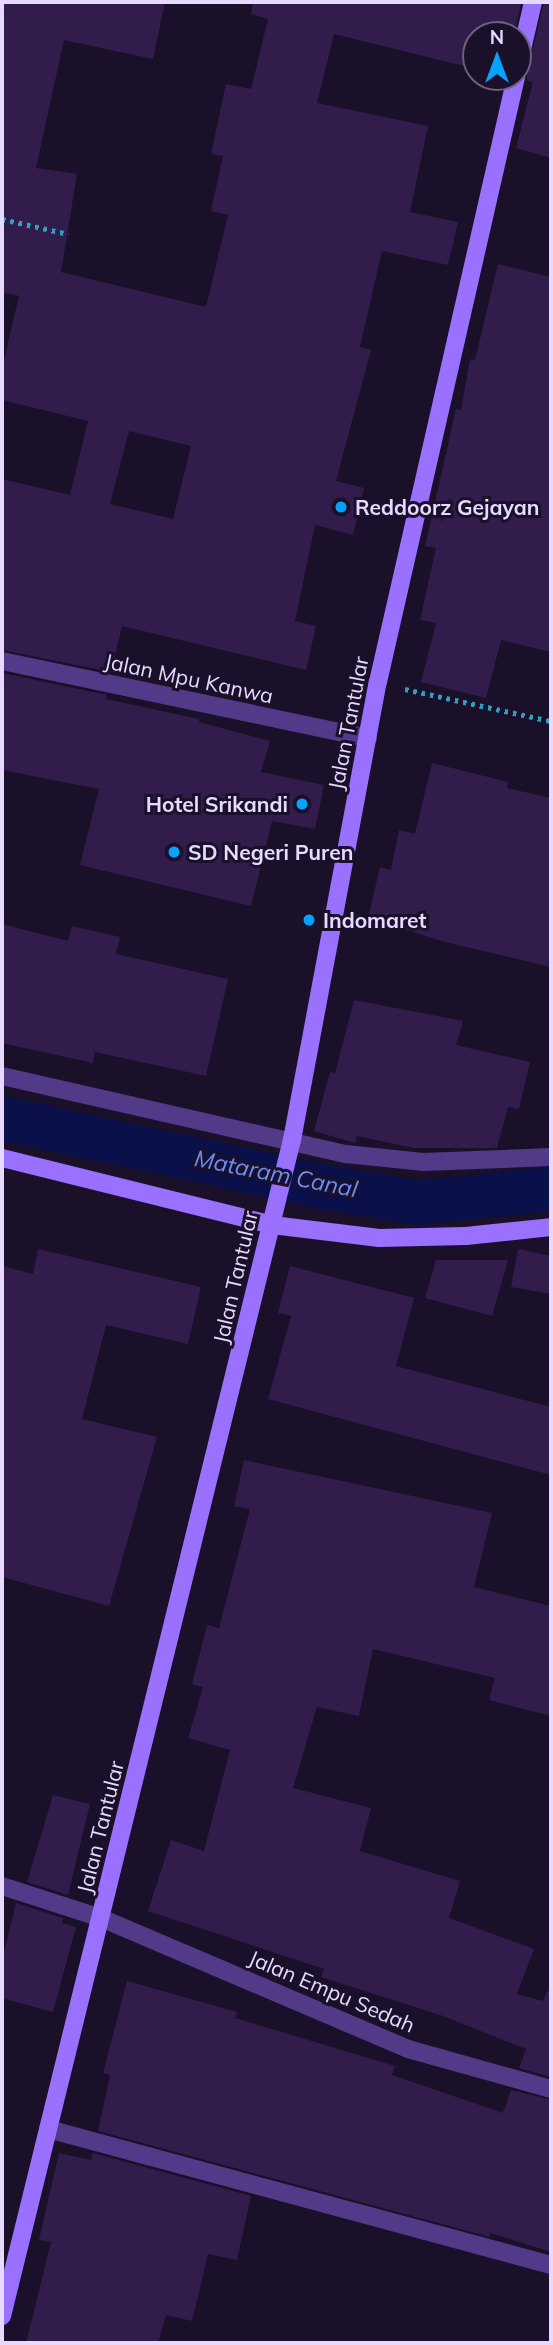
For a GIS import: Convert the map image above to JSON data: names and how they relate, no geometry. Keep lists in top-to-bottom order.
{
  "streets": {
    "street": ["Jalan Mpu Kanwa", "Jalan Tantular", "Jalan Empu Sedah"]
  },
  "crossings": [
    ["Jalan Mpu Kanwa", "Jalan Tantular"],
    ["Jalan Tantular", "Jalan Empu Sedah"]
  ],
  "water": ["Mataram Canal"],
  "places": [
    "Reddoorz Gejayan",
    "Hotel Srikandi",
    "SD Negeri Puren",
    "Indomaret"
  ],
  "north": "top"
}
